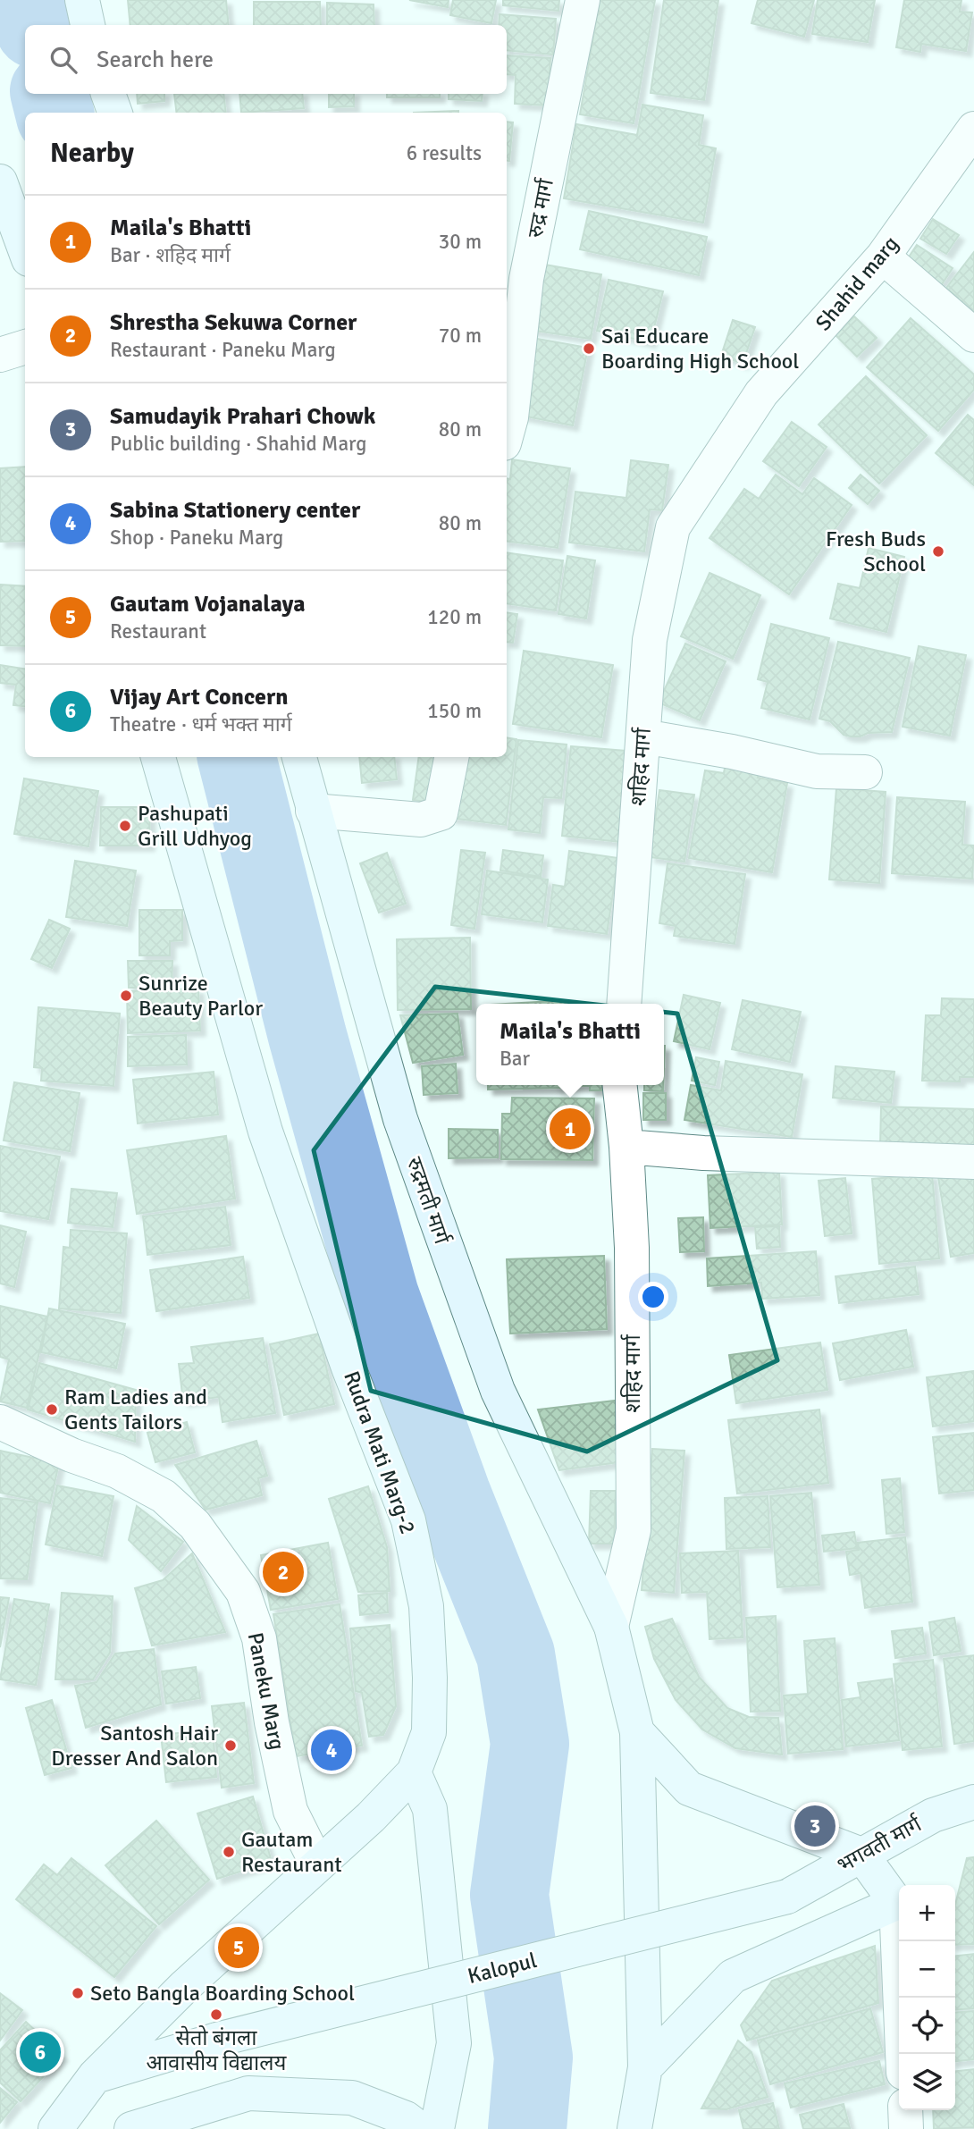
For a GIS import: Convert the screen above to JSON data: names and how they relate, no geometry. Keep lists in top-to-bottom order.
{
  "streets": {
    "street": [
      "रुद्र मार्ग",
      "Shahid marg",
      "शहिद मार्ग",
      "रुद्रमती मार्ग",
      "Rudra Mati Marg-2",
      "Paneku Marg",
      "भगवती मार्ग",
      "Kalopul"
    ]
  },
  "crossings": [
    ["Shahid marg", "शहिद मार्ग"],
    ["शहिद मार्ग", "रुद्रमती मार्ग"],
    ["Rudra Mati Marg-2", "Paneku Marg"],
    ["Rudra Mati Marg-2", "Kalopul"],
    ["भगवती मार्ग", "Kalopul"]
  ],
  "places": [
    "Sai Educare Boarding High School",
    "Fresh Buds School",
    "Pashupati Grill Udhyog",
    "Sunrize Beauty Parlor",
    "Ram Ladies and Gents Tailors",
    "Santosh Hair Dresser And Salon",
    "Gautam Restaurant",
    "Seto Bangla Boarding School",
    "सेतो बंगला आवासीय विद्यालय"
  ],
  "page": {
    "search": "Search here",
    "heading": ["Nearby", "6 results"],
    "list": [
      {
        "mark": "1",
        "name": "Maila's Bhatti",
        "note": "Bar · शहिद मार्ग",
        "value": "30 m"
      },
      {
        "mark": "2",
        "name": "Shrestha Sekuwa Corner",
        "note": "Restaurant · Paneku Marg",
        "value": "70 m"
      },
      {
        "mark": "3",
        "name": "Samudayik Prahari Chowk",
        "note": "Public building · Shahid Marg",
        "value": "80 m"
      },
      {
        "mark": "4",
        "name": "Sabina Stationery center",
        "note": "Shop · Paneku Marg",
        "value": "80 m"
      },
      {
        "mark": "5",
        "name": "Gautam Vojanalaya",
        "note": "Restaurant",
        "value": "120 m"
      },
      {
        "mark": "6",
        "name": "Vijay Art Concern",
        "note": "Theatre · धर्म भक्त मार्ग",
        "value": "150 m"
      }
    ],
    "popup": ["Maila's Bhatti", "Bar"],
    "pins": [
      "1",
      "2",
      "4",
      "3",
      "5",
      "6"
    ],
    "map_buttons": ["+", "−"]
  }
}
